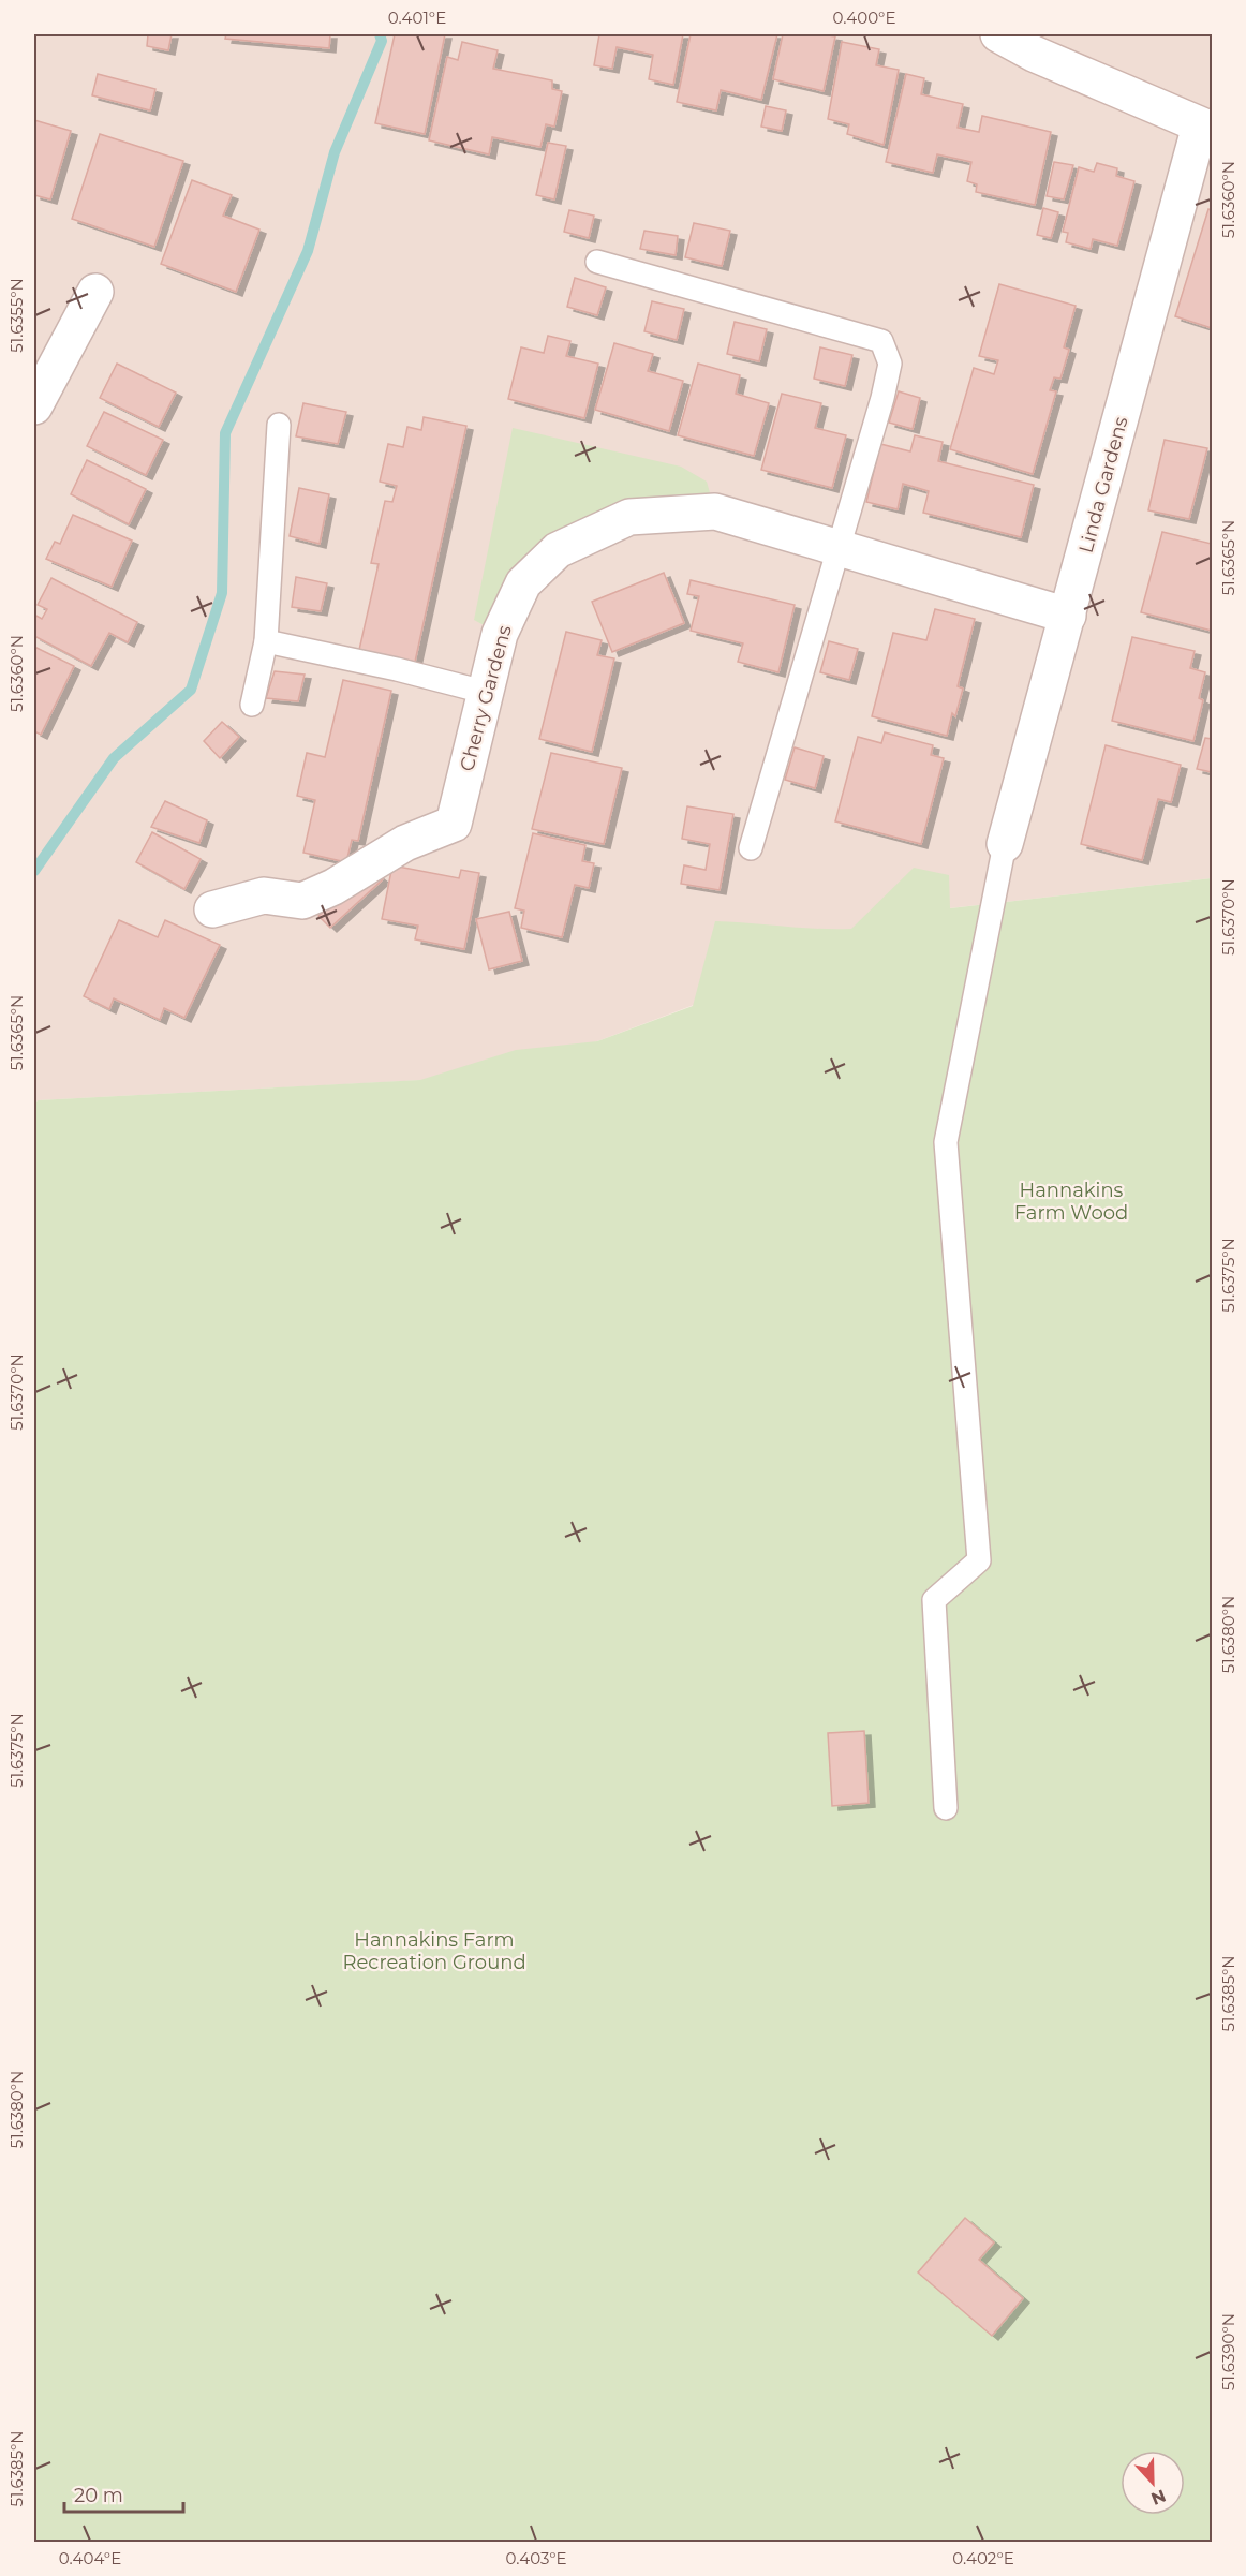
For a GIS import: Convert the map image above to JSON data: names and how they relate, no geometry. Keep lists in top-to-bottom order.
{
  "streets": {
    "street": ["Linda Gardens", "Cherry Gardens"]
  },
  "crossings": [
    ["Linda Gardens", "Cherry Gardens"]
  ],
  "parks": ["Hannakins Farm Wood", "Hannakins Farm Recreation Ground"],
  "scale_bar": "20 m",
  "north": "bottom",
  "coordinates": [
    "0.401°E",
    "0.400°E",
    "51.6360°N",
    "51.6355°N",
    "51.6365°N",
    "51.6370°N",
    "51.6375°N",
    "51.6380°N",
    "51.6385°N",
    "51.6390°N",
    "0.404°E",
    "0.403°E",
    "0.402°E"
  ]
}
